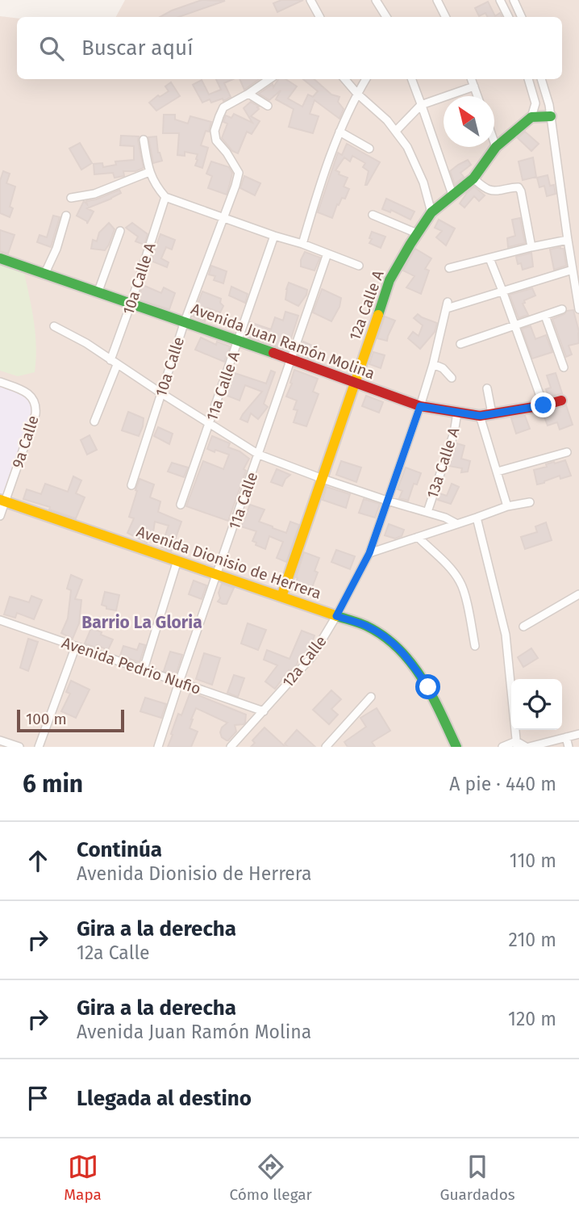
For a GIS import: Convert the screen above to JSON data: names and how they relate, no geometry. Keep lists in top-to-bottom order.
{
  "streets": {
    "street": [
      "10a Calle A",
      "12a Calle A",
      "Avenida Juan Ramón Molina",
      "10a Calle",
      "11a Calle A",
      "9a Calle",
      "13a Calle A",
      "11a Calle",
      "Avenida Dionisio de Herrera",
      "12a Calle",
      "Avenida Pedrio Nufio"
    ]
  },
  "crossings": [
    ["10a Calle A", "Avenida Juan Ramón Molina"],
    ["12a Calle A", "Avenida Juan Ramón Molina"],
    ["12a Calle A", "Avenida Dionisio de Herrera"],
    ["Avenida Juan Ramón Molina", "10a Calle"],
    ["Avenida Juan Ramón Molina", "11a Calle A"],
    ["Avenida Juan Ramón Molina", "13a Calle A"],
    ["Avenida Juan Ramón Molina", "11a Calle"],
    ["Avenida Juan Ramón Molina", "12a Calle"],
    ["9a Calle", "Avenida Dionisio de Herrera"],
    ["11a Calle", "Avenida Dionisio de Herrera"],
    ["11a Calle", "Avenida Pedrio Nufio"],
    ["Avenida Dionisio de Herrera", "12a Calle"],
    ["12a Calle", "Avenida Pedrio Nufio"]
  ],
  "districts": ["Barrio La Gloria"],
  "scale_bar": "100 m",
  "north": "top left",
  "page": {
    "search": "Buscar aquí",
    "scale": "100 m",
    "heading": ["6 min", "A pie · 440 m"],
    "list": [
      ["Continúa", "Avenida Dionisio de Herrera", "110 m"],
      ["Gira a la derecha", "12a Calle", "210 m"],
      ["Gira a la derecha", "Avenida Juan Ramón Molina", "120 m"],
      "Llegada al destino"
    ],
    "nav": ["Mapa", "Cómo llegar", "Guardados"]
  }
}
